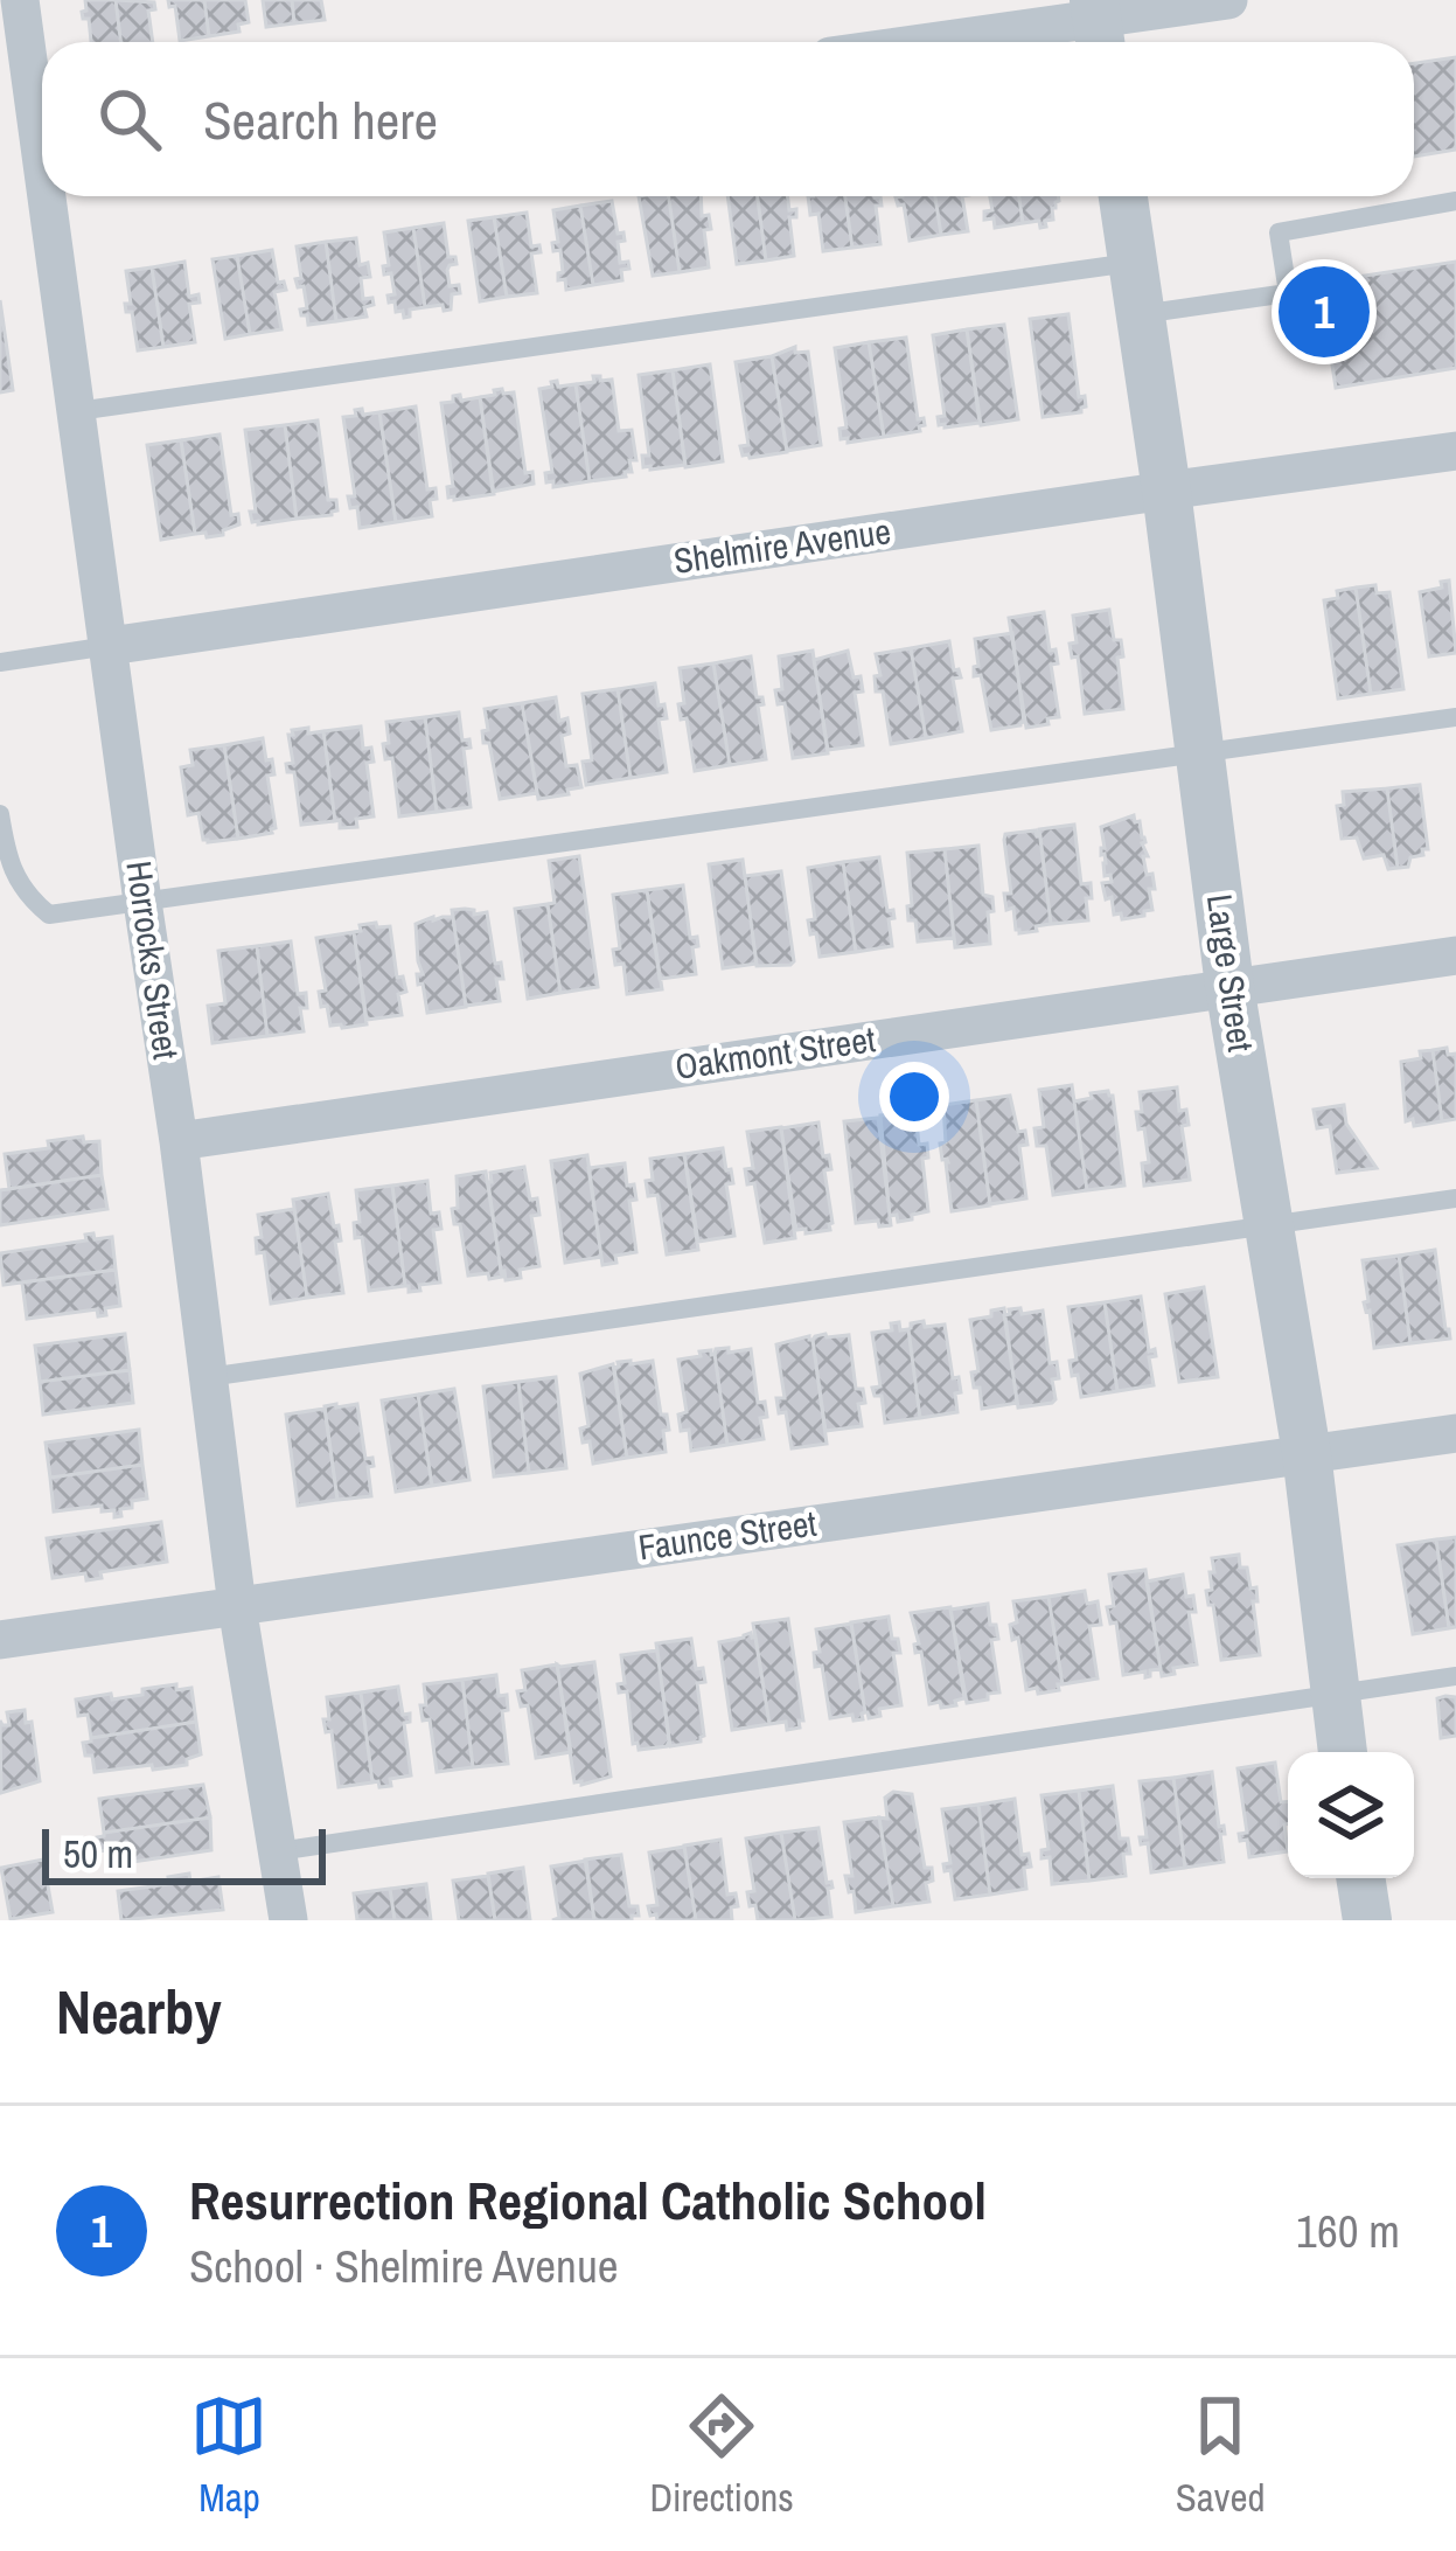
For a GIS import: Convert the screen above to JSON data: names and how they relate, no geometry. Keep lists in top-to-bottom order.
{
  "streets": {
    "street": [
      "Shelmire Avenue",
      "Horrocks Street",
      "Large Street",
      "Oakmont Street",
      "Faunce Street"
    ]
  },
  "crossings": [
    ["Shelmire Avenue", "Horrocks Street"],
    ["Shelmire Avenue", "Large Street"],
    ["Horrocks Street", "Oakmont Street"],
    ["Horrocks Street", "Faunce Street"],
    ["Large Street", "Oakmont Street"],
    ["Large Street", "Faunce Street"]
  ],
  "scale_bar": "50 m",
  "page": {
    "search": "Search here",
    "pins": "1",
    "scale": "50 m",
    "heading": "Nearby",
    "list": [
      {
        "mark": "1",
        "name": "Resurrection Regional Catholic School",
        "note": "School · Shelmire Avenue",
        "value": "160 m"
      }
    ],
    "nav": ["Map", "Directions", "Saved"]
  }
}
